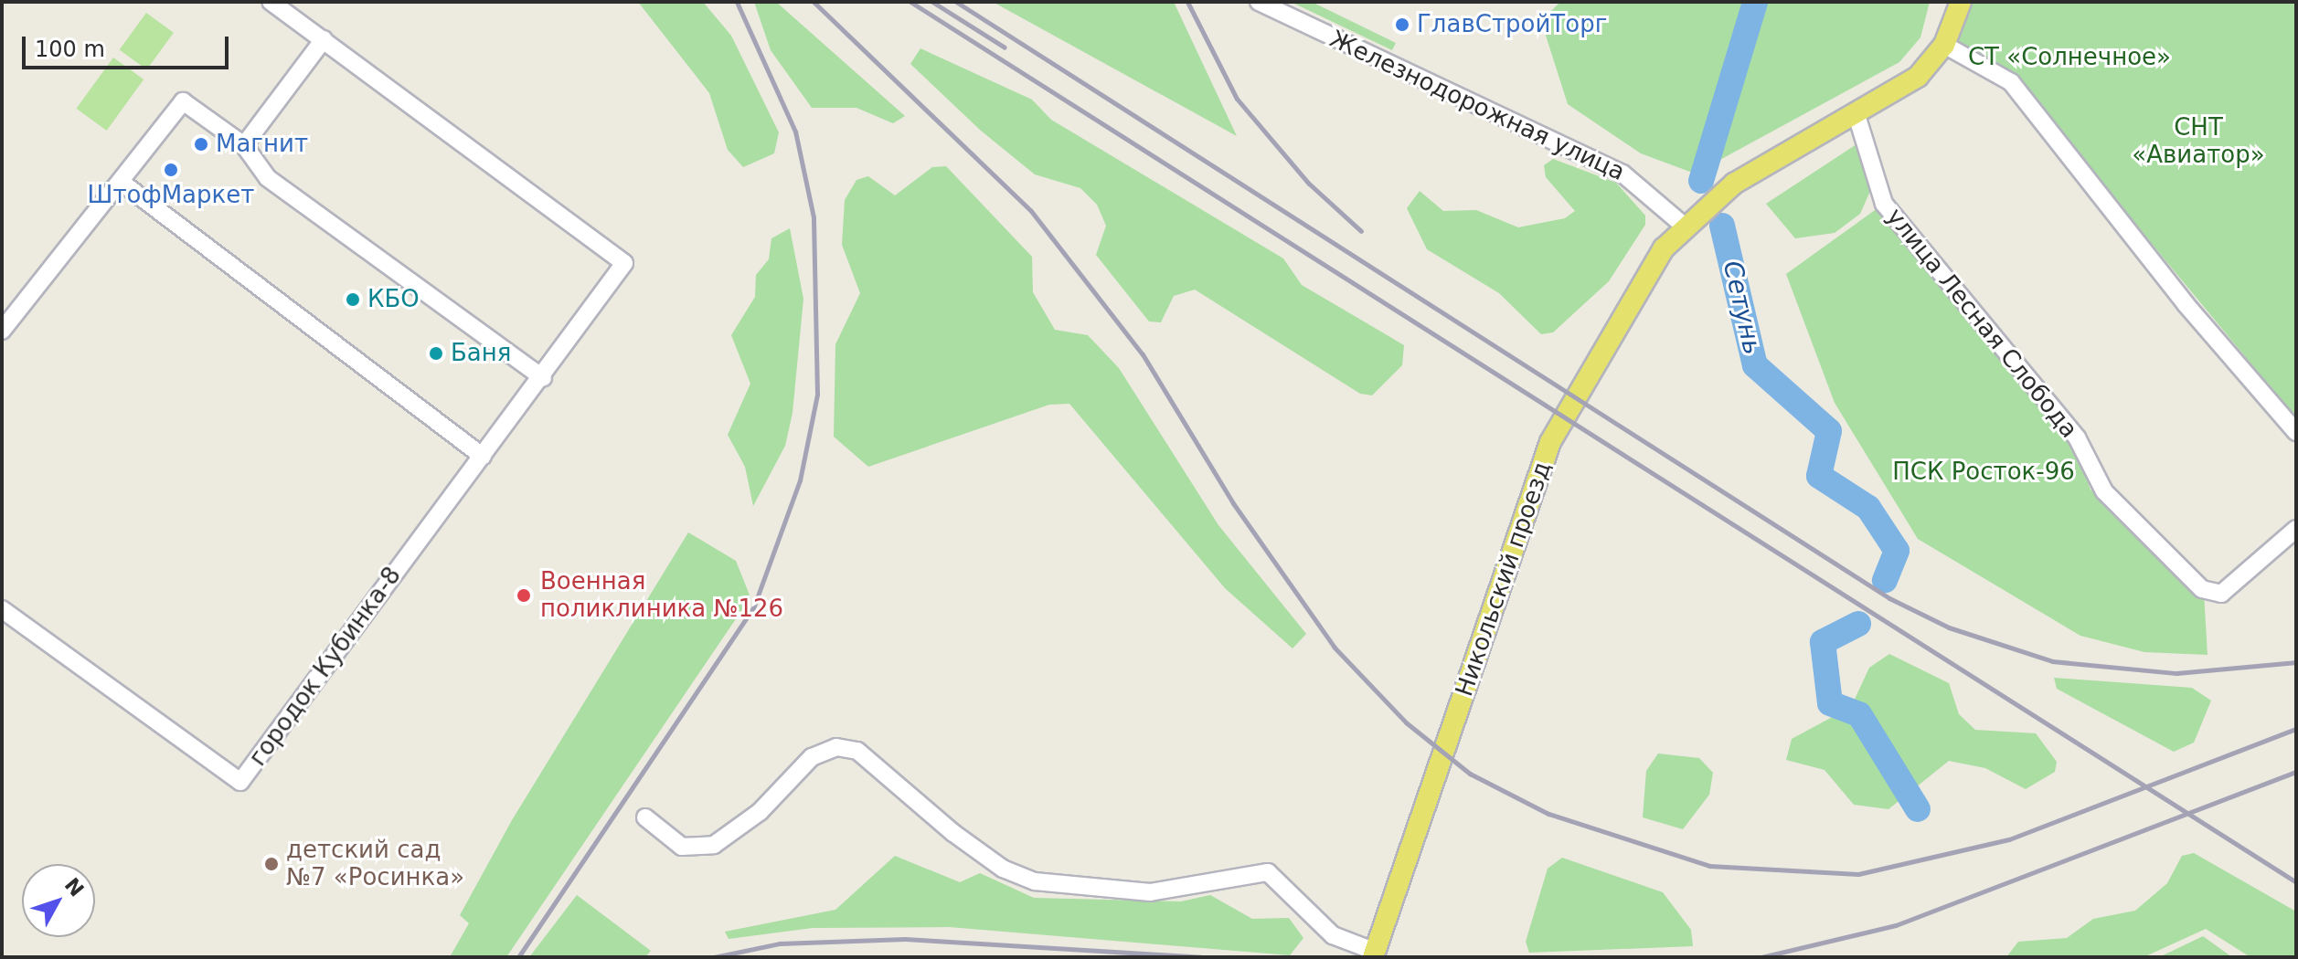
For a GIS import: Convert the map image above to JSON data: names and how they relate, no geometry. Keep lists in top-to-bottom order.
{
  "streets": {
    "main road": ["Никольский проезд"],
    "street": ["Железнодорожная улица", "улица Лесная Слобода", "городок Кубинка-8"]
  },
  "crossings": [
    ["Железнодорожная улица", "Никольский проезд"],
    ["улица Лесная Слобода", "Никольский проезд"]
  ],
  "water": ["Сетунь"],
  "parks": ["СТ «Солнечное»", "СНТ «Авиатор»", "ПСК Росток-96"],
  "places": [
    "ГлавСтройТорг",
    "Магнит",
    "ШтофМаркет",
    "КБО",
    "Баня",
    "Военная поликлиника №126",
    "детский сад №7 «Росинка»"
  ],
  "scale_bar": "100 m",
  "north": "top right"
}
